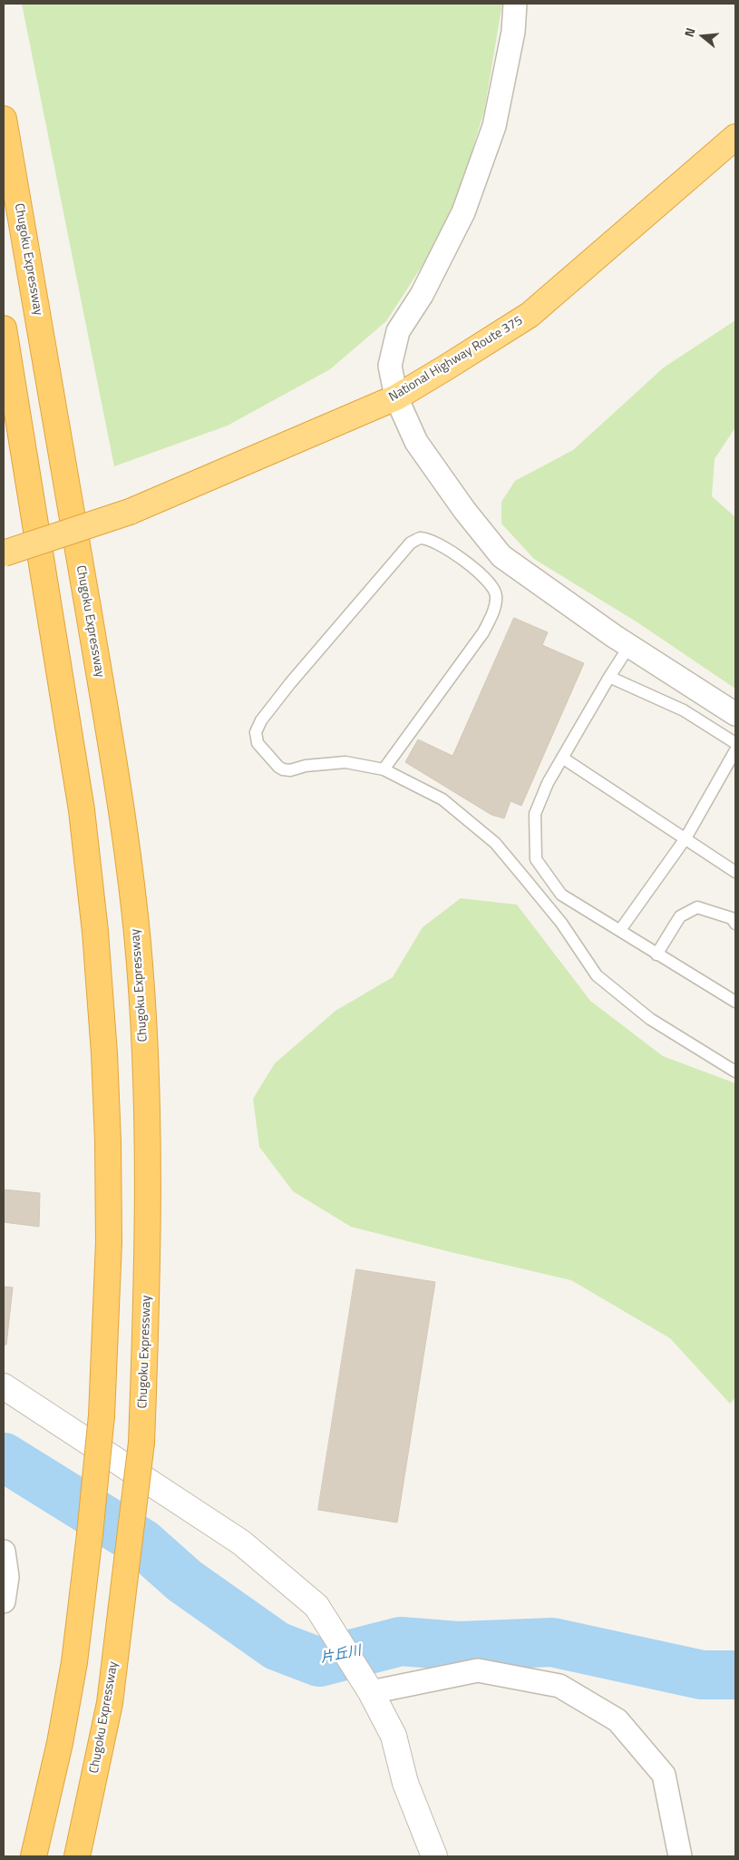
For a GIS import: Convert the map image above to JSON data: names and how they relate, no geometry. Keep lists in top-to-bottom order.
{
  "streets": {
    "highway": ["Chugoku Expressway", "National Highway Route 375"]
  },
  "water": ["片丘川"],
  "north": "left"
}
